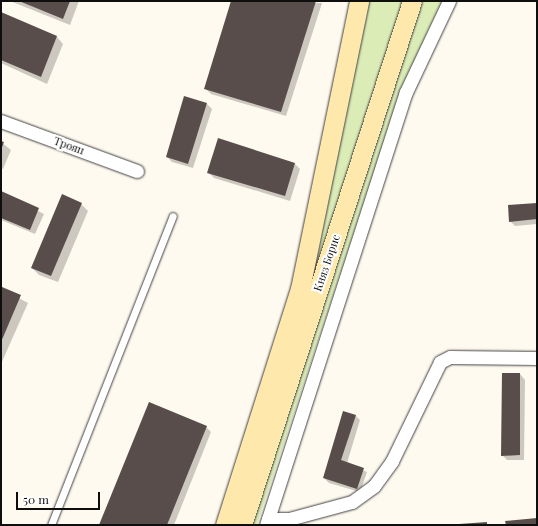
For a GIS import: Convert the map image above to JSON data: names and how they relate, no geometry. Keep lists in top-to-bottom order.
{
  "streets": {
    "street": ["Троян", "Княз Борис"]
  },
  "scale_bar": "50 m"
}
